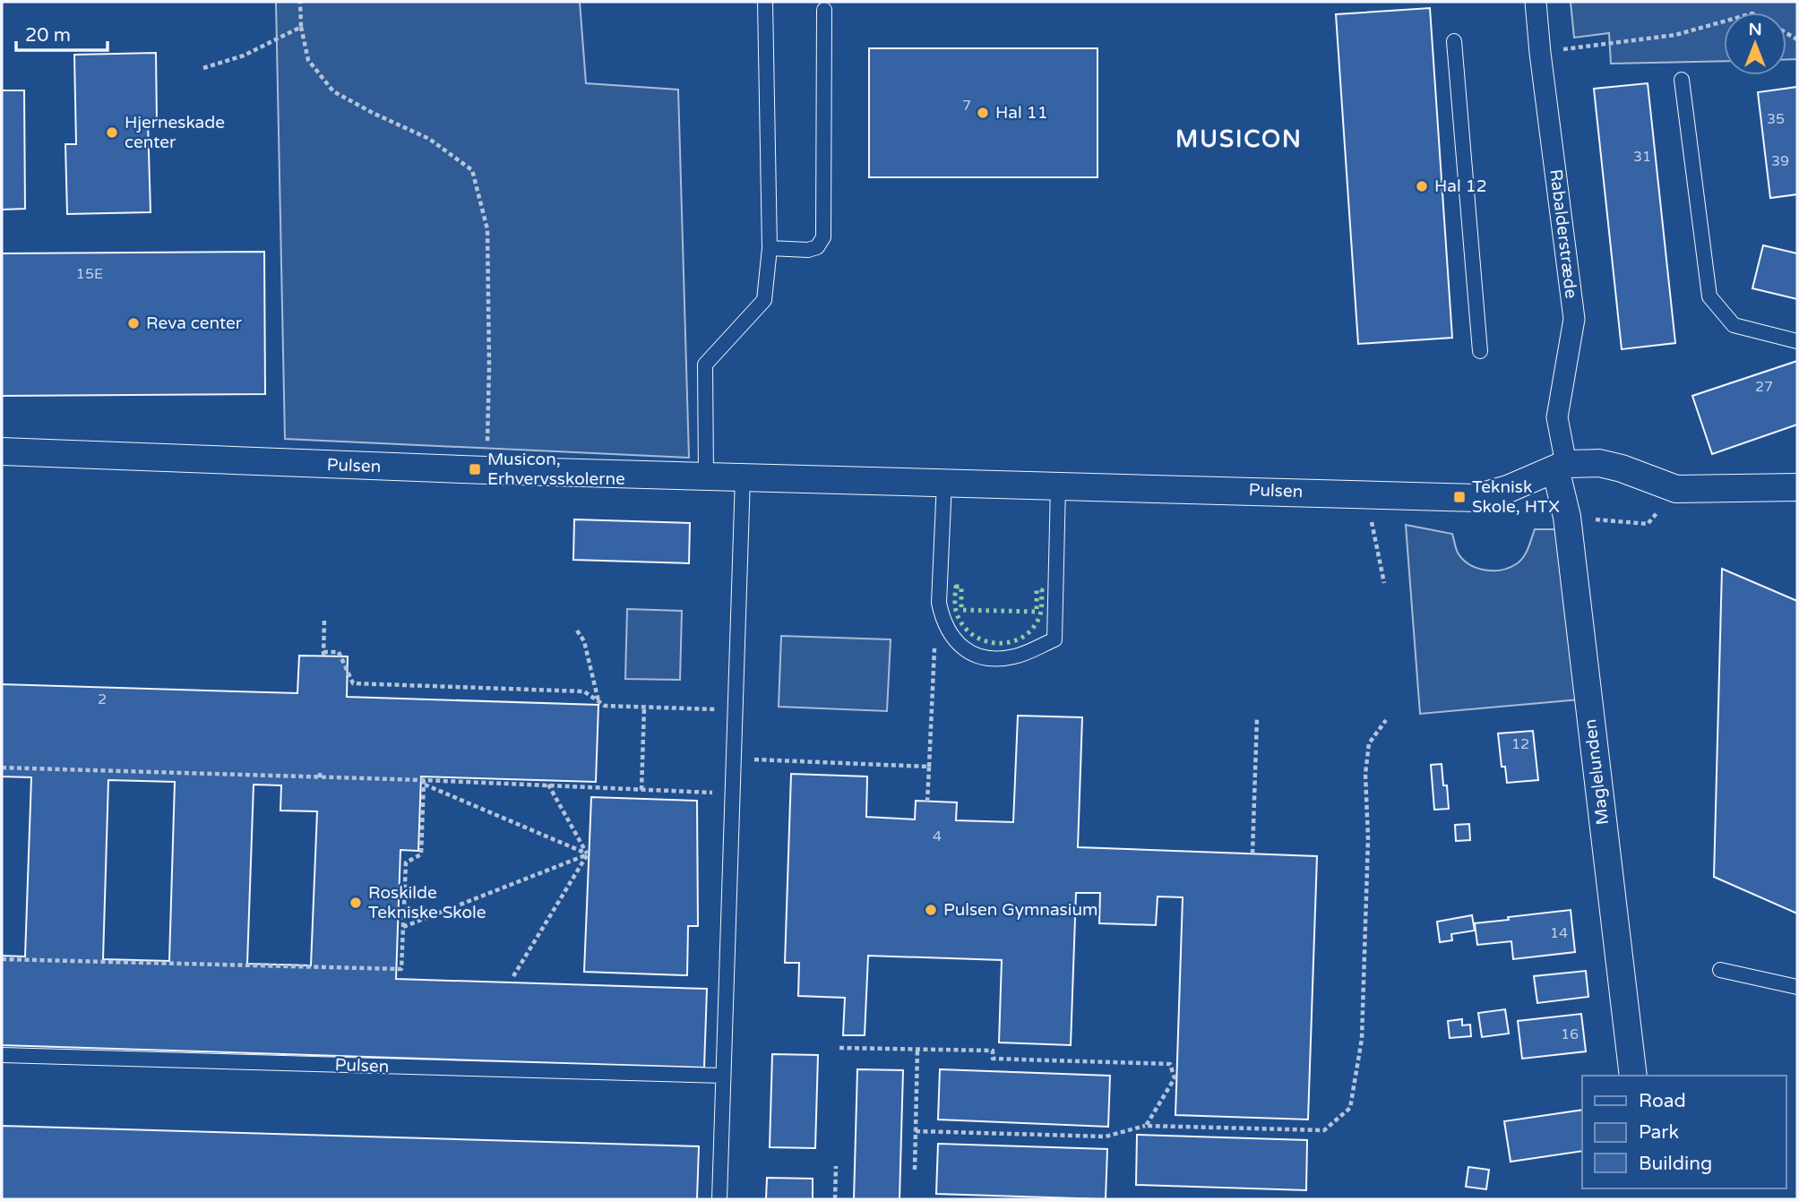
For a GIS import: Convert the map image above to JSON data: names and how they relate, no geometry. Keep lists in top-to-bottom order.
{
  "streets": {
    "street": ["Rabalderstræde", "Pulsen", "Maglelunden"]
  },
  "crossings": [
    ["Rabalderstræde", "Pulsen"],
    ["Rabalderstræde", "Maglelunden"],
    ["Pulsen", "Maglelunden"]
  ],
  "districts": ["MUSICON"],
  "places": {
    "other": [
      "Hal 11",
      "Hjerneskade center",
      "Hal 12",
      "Reva center",
      "Roskilde Tekniske Skole",
      "Pulsen Gymnasium"
    ],
    "transit": ["Musicon, Erhvervsskolerne", "Teknisk Skole, HTX"]
  },
  "house_numbers": [
    "7",
    "35",
    "31",
    "39",
    "15E",
    "27",
    "2",
    "12",
    "4",
    "14",
    "16"
  ],
  "legend": ["Road", "Park", "Building"],
  "scale_bar": "20 m",
  "north": "top"
}
